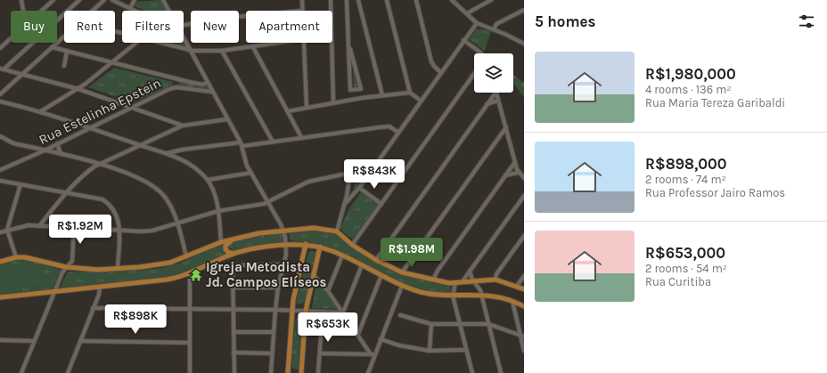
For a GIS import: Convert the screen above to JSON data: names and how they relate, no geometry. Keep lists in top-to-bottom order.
{
  "streets": {
    "street": ["Rua Estelinha Epstein"]
  },
  "places": {
    "temple": ["Igreja Metodista Jd. Campos Elíseos"]
  },
  "page": {
    "heading": "5 homes",
    "chip": [
      "Buy",
      "Rent",
      "Filters",
      "New",
      "Apartment"
    ],
    "list": [
      {
        "name": "R$1,980,000",
        "note": "4 rooms · 136 m² · Rua Maria Tereza Garibaldi"
      },
      {
        "name": "R$898,000",
        "note": "2 rooms · 74 m² · Rua Professor Jairo Ramos"
      },
      {
        "name": "R$653,000",
        "note": "2 rooms · 54 m² · Rua Curitiba"
      }
    ],
    "price": [
      "R$843K",
      "R$1.92M",
      "R$1.98M",
      "R$898K",
      "R$653K"
    ]
  }
}
